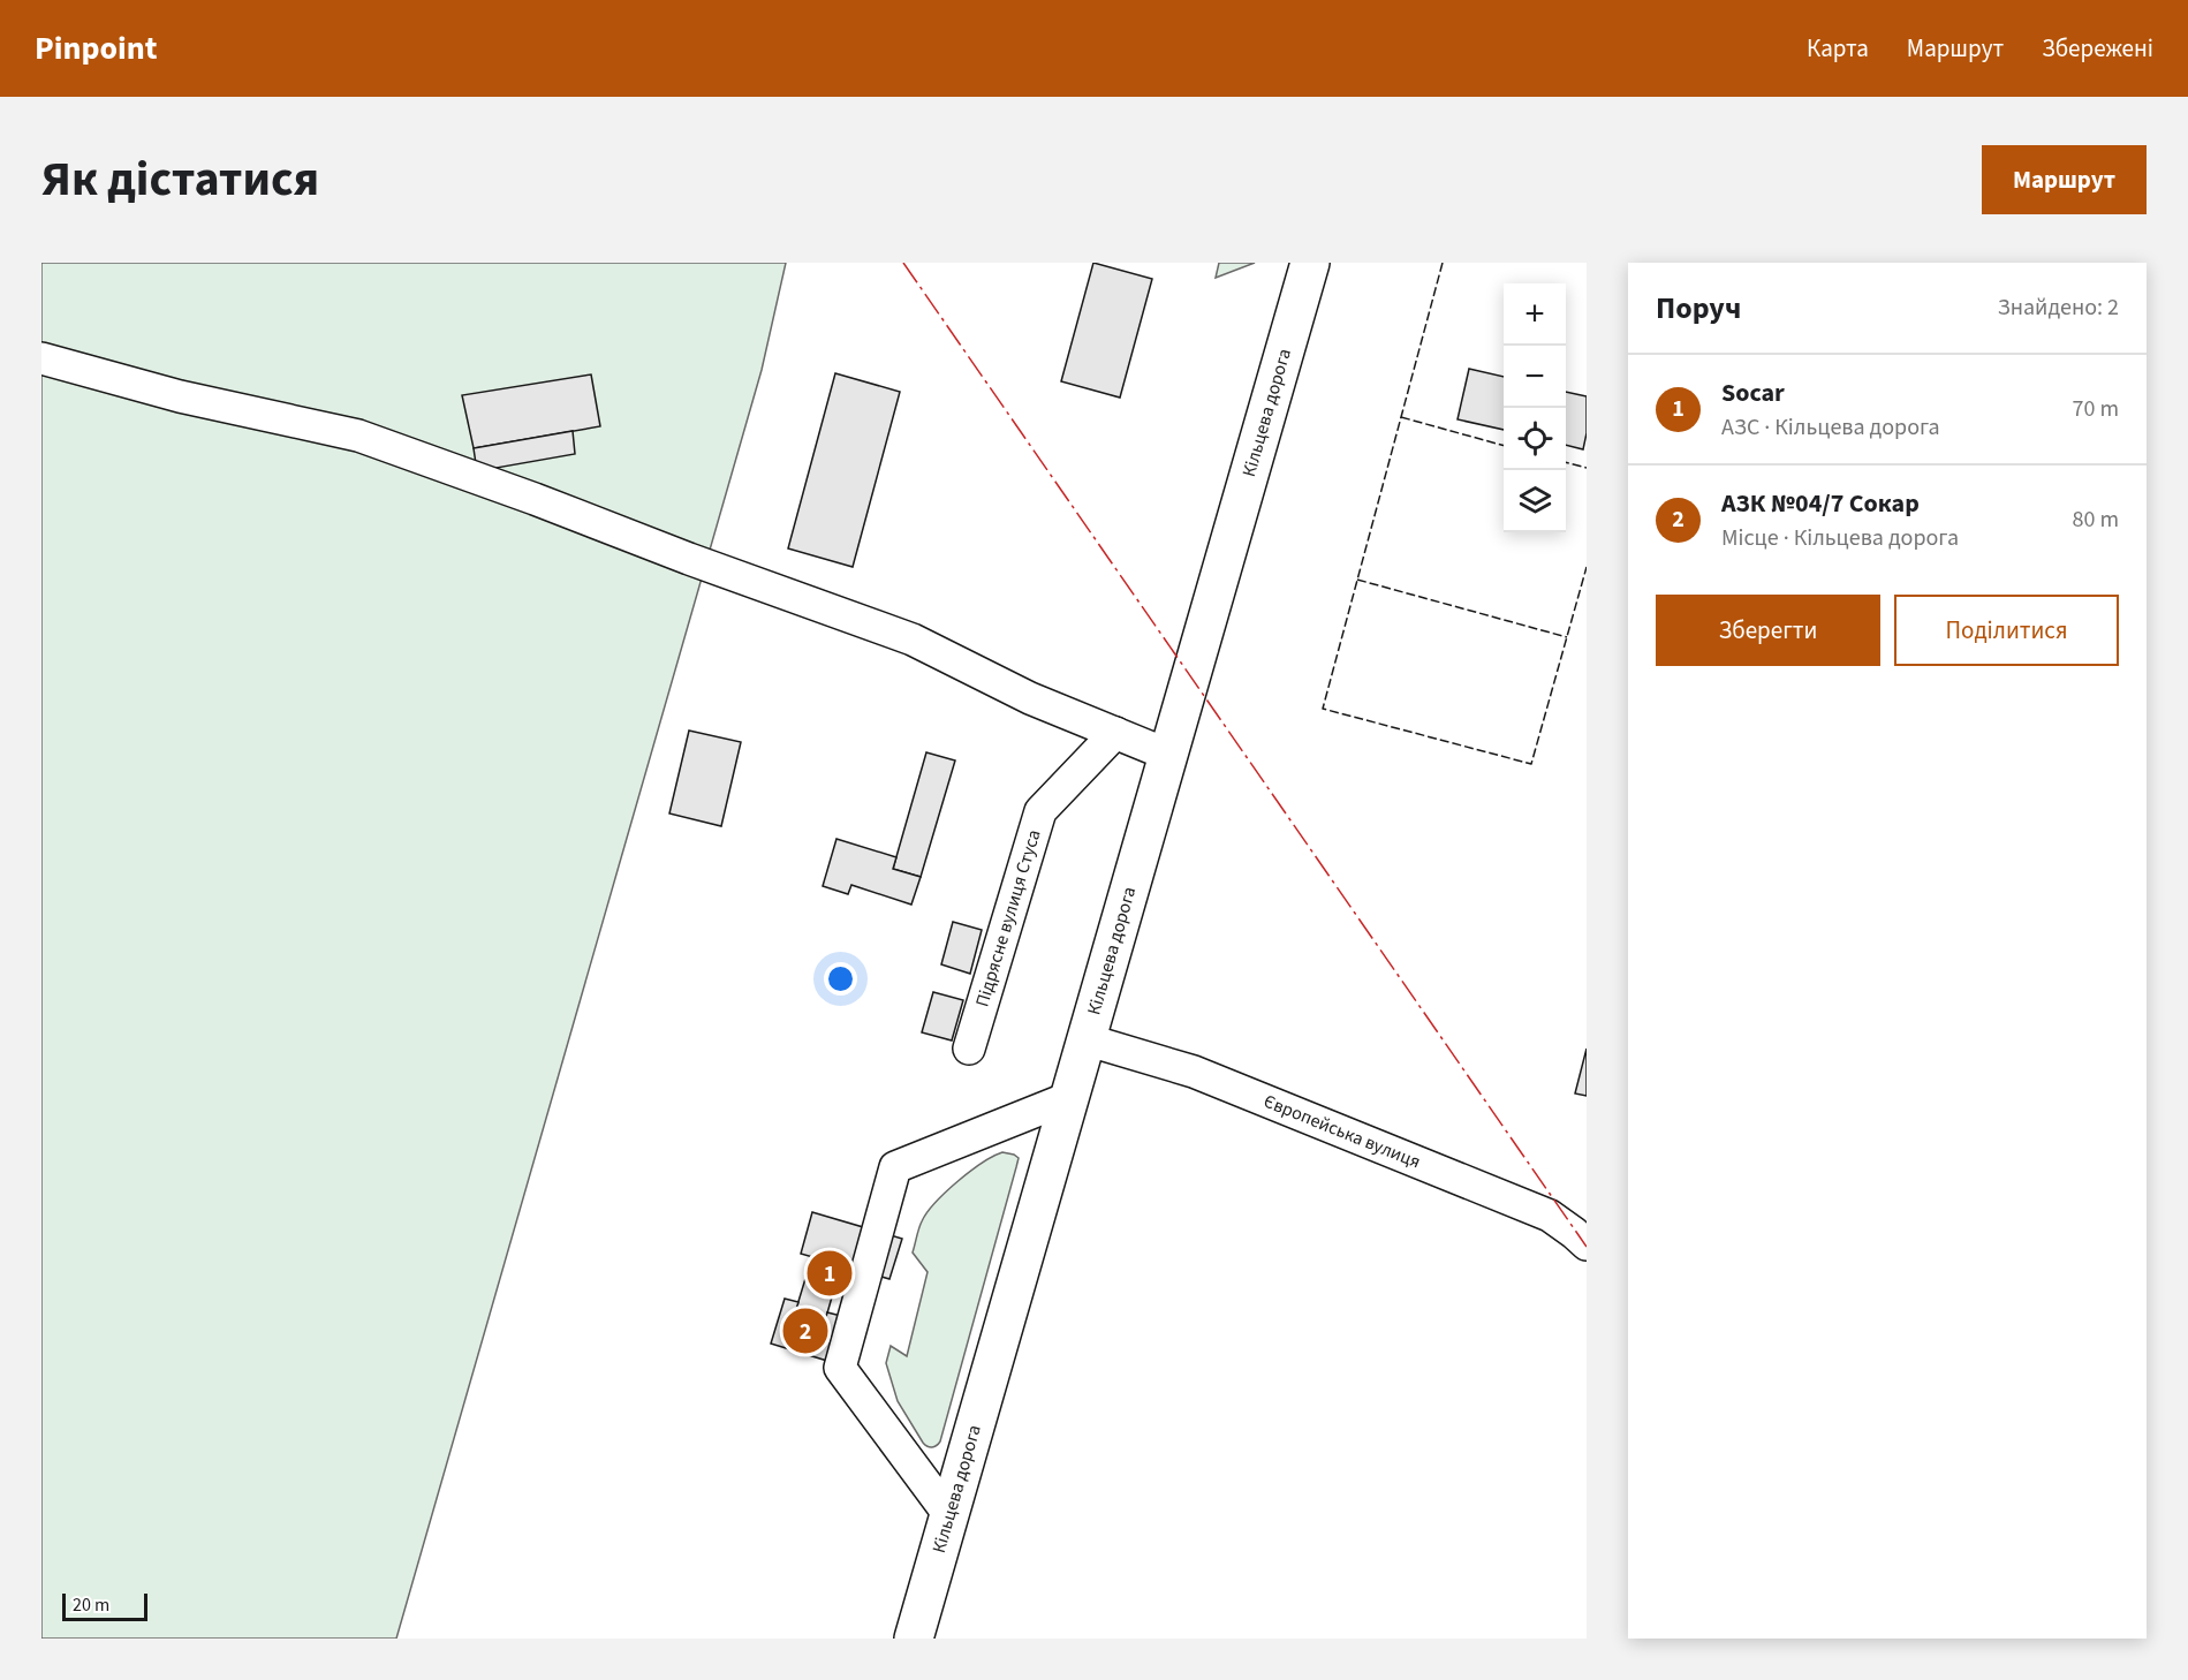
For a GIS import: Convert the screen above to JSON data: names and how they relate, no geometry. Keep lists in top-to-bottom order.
{
  "streets": {
    "highway": ["Кільцева дорога"],
    "street": ["Підрясне вулиця Стуса", "Європейська вулиця"]
  },
  "crossings": [
    ["Кільцева дорога", "Європейська вулиця"]
  ],
  "scale_bar": "20 m",
  "page": {
    "header": "Pinpoint",
    "nav": ["Карта", "Маршрут", "Збережені"],
    "title": "Як дістатися",
    "buttons": [
      "Маршрут",
      ["Зберегти", "Поділитися"]
    ],
    "heading": ["Поруч", "Знайдено: 2"],
    "map_buttons": ["+", "−"],
    "list": [
      {
        "mark": "1",
        "name": "Socar",
        "note": "АЗС · Кільцева дорога",
        "value": "70 m"
      },
      {
        "mark": "2",
        "name": "АЗК №04/7 Сокар",
        "note": "Місце · Кільцева дорога",
        "value": "80 m"
      }
    ],
    "pins": ["1", "2"],
    "scale": "20 m"
  }
}
